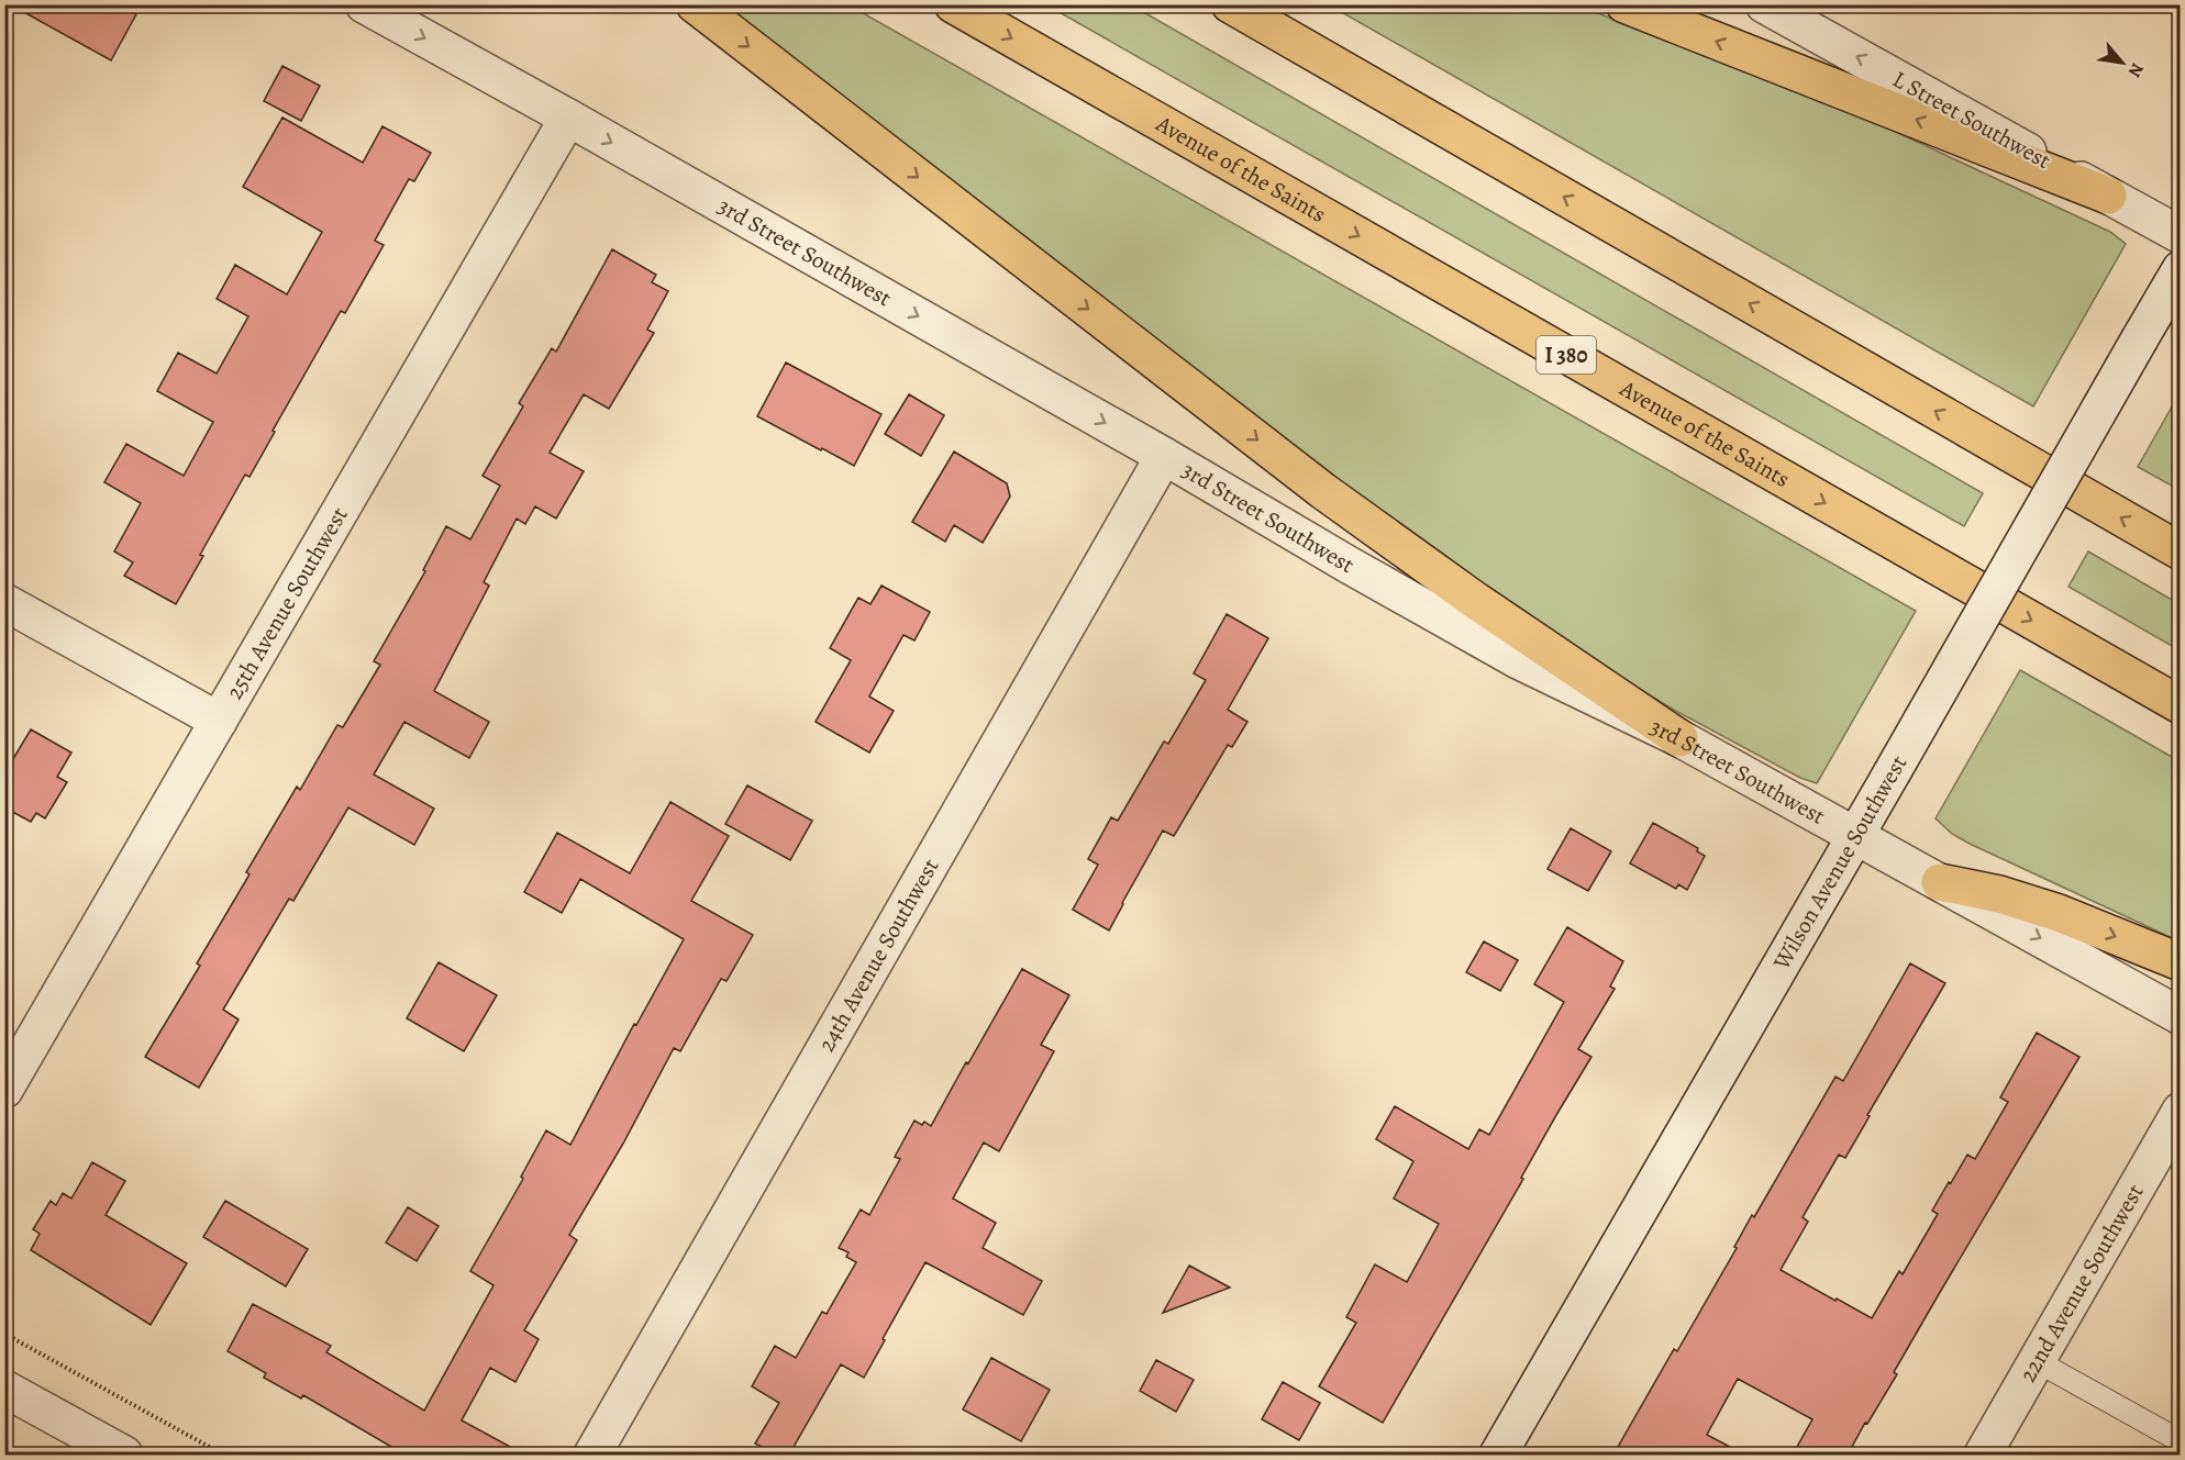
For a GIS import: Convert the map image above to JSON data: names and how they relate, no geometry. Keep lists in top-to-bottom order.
{
  "streets": {
    "highway": ["Avenue of the Saints", "I 380"],
    "street": [
      "L Street Southwest",
      "3rd Street Southwest",
      "25th Avenue Southwest",
      "Wilson Avenue Southwest",
      "24th Avenue Southwest",
      "22nd Avenue Southwest"
    ]
  },
  "crossings": [
    ["3rd Street Southwest", "25th Avenue Southwest"],
    ["3rd Street Southwest", "Wilson Avenue Southwest"],
    ["3rd Street Southwest", "24th Avenue Southwest"]
  ],
  "one_way": ["L Street Southwest", "3rd Street Southwest"],
  "north": "bottom right"
}
